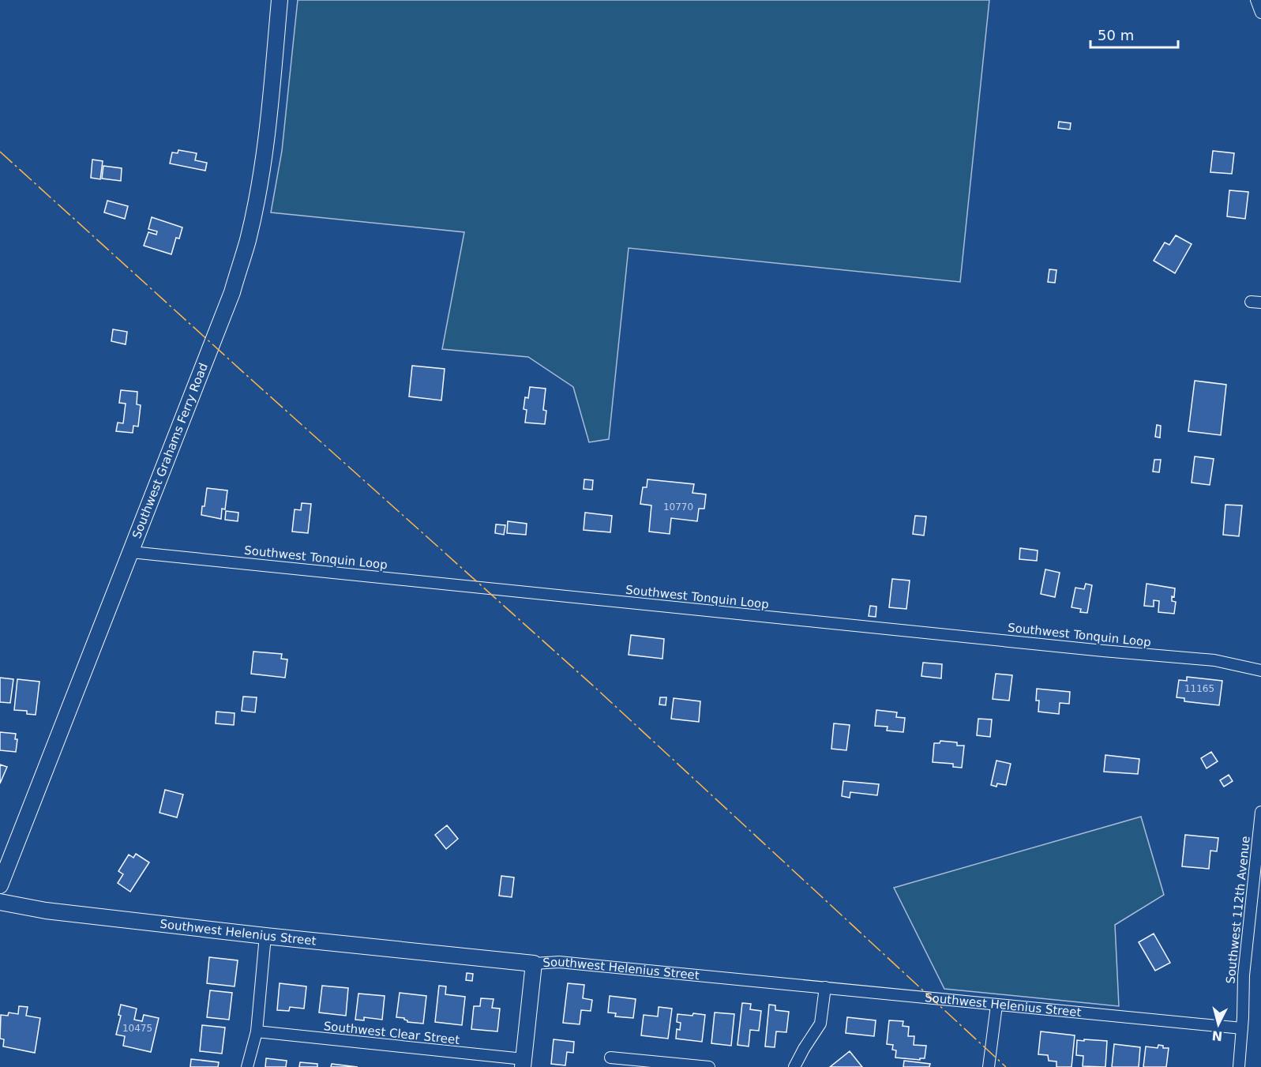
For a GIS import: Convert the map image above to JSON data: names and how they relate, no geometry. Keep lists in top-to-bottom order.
{
  "streets": {
    "street": [
      "Southwest Grahams Ferry Road",
      "Southwest Tonquin Loop",
      "Southwest 112th Avenue",
      "Southwest Helenius Street",
      "Southwest Clear Street"
    ]
  },
  "crossings": [
    ["Southwest Grahams Ferry Road", "Southwest Tonquin Loop"],
    ["Southwest 112th Avenue", "Southwest Helenius Street"]
  ],
  "house_numbers": ["10770", "11165", "10475"],
  "scale_bar": "50 m",
  "north": "bottom"
}
